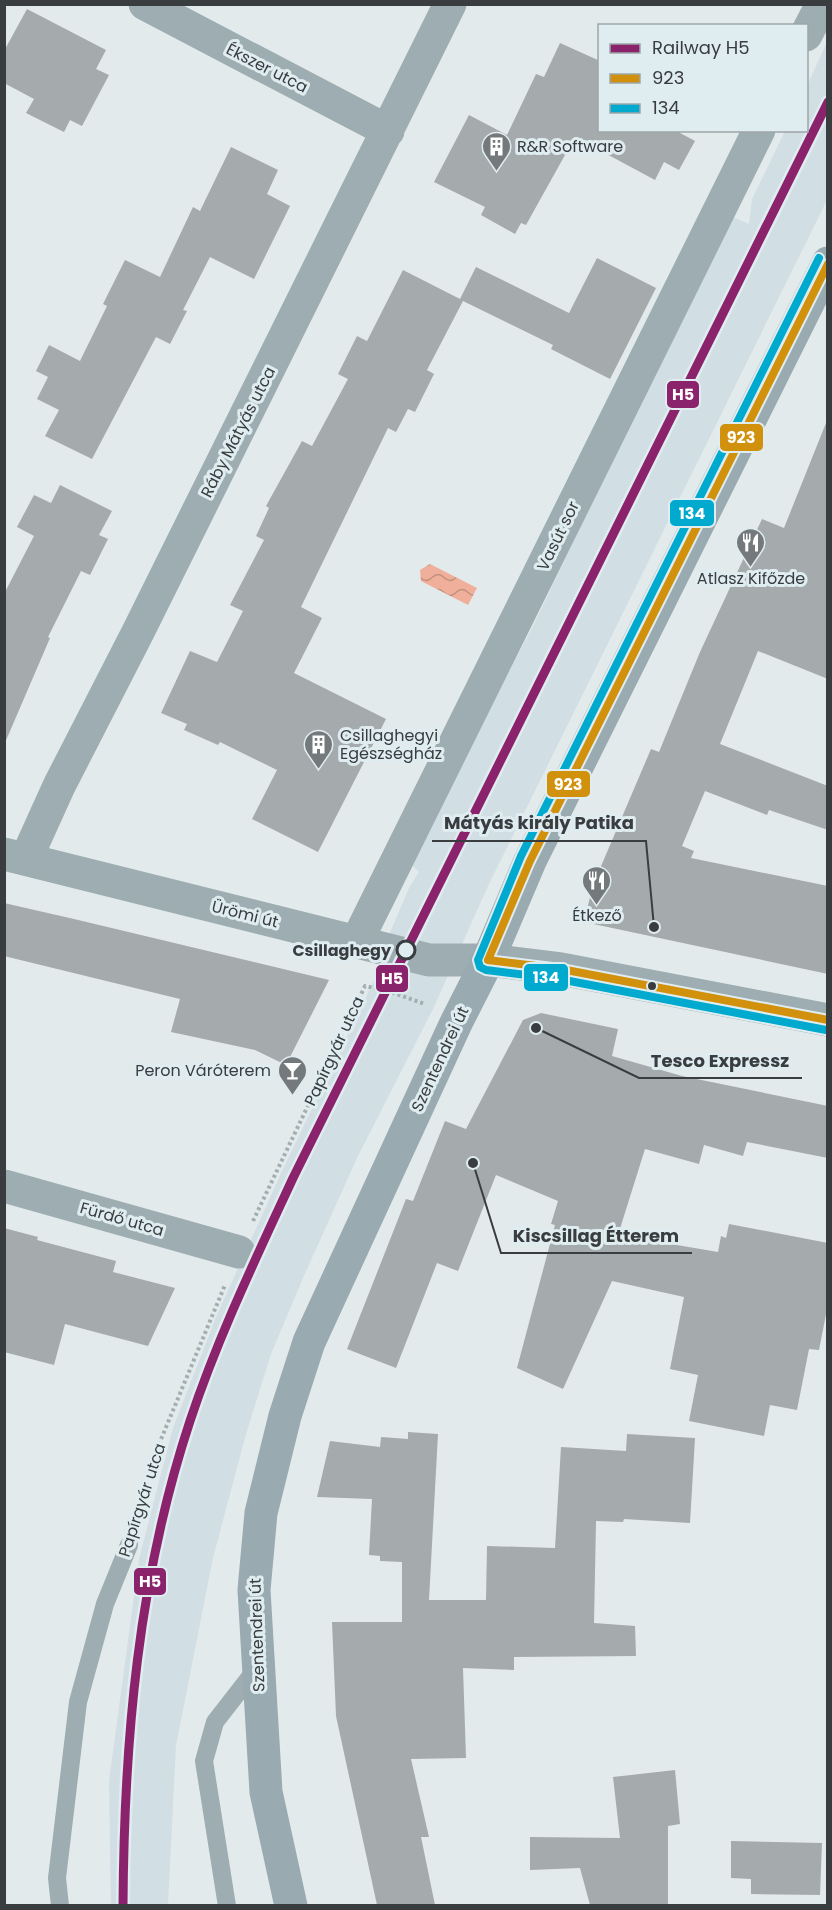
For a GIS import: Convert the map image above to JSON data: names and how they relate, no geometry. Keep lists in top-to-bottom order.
{
  "streets": {
    "main road": ["Szentendrei út"],
    "street": [
      "Ékszer utca",
      "Ráby Mátyás utca",
      "Vasút sor",
      "Ürömi út",
      "Fürdő utca"
    ],
    "lane": ["Papírgyár utca"]
  },
  "crossings": [
    ["Ékszer utca", "Ráby Mátyás utca"],
    ["Ráby Mátyás utca", "Ürömi út"],
    ["Vasút sor", "Ürömi út"],
    ["Ürömi út", "Szentendrei út"],
    ["Papírgyár utca", "Fürdő utca"]
  ],
  "places": {
    "building": ["R&R Software", "Csillaghegyi Egészségház"],
    "restaurant": ["Atlasz Kifőzde", "Étkező"],
    "other": [
      "Mátyás király Patika",
      "Csillaghegy",
      "Tesco Expressz",
      "Kiscsillag Étterem"
    ],
    "bar": ["Peron Váróterem"]
  },
  "lines": ["rail line H5", "transit line 134", "transit line 923"],
  "legend": ["Railway H5", "923", "134"]
}
